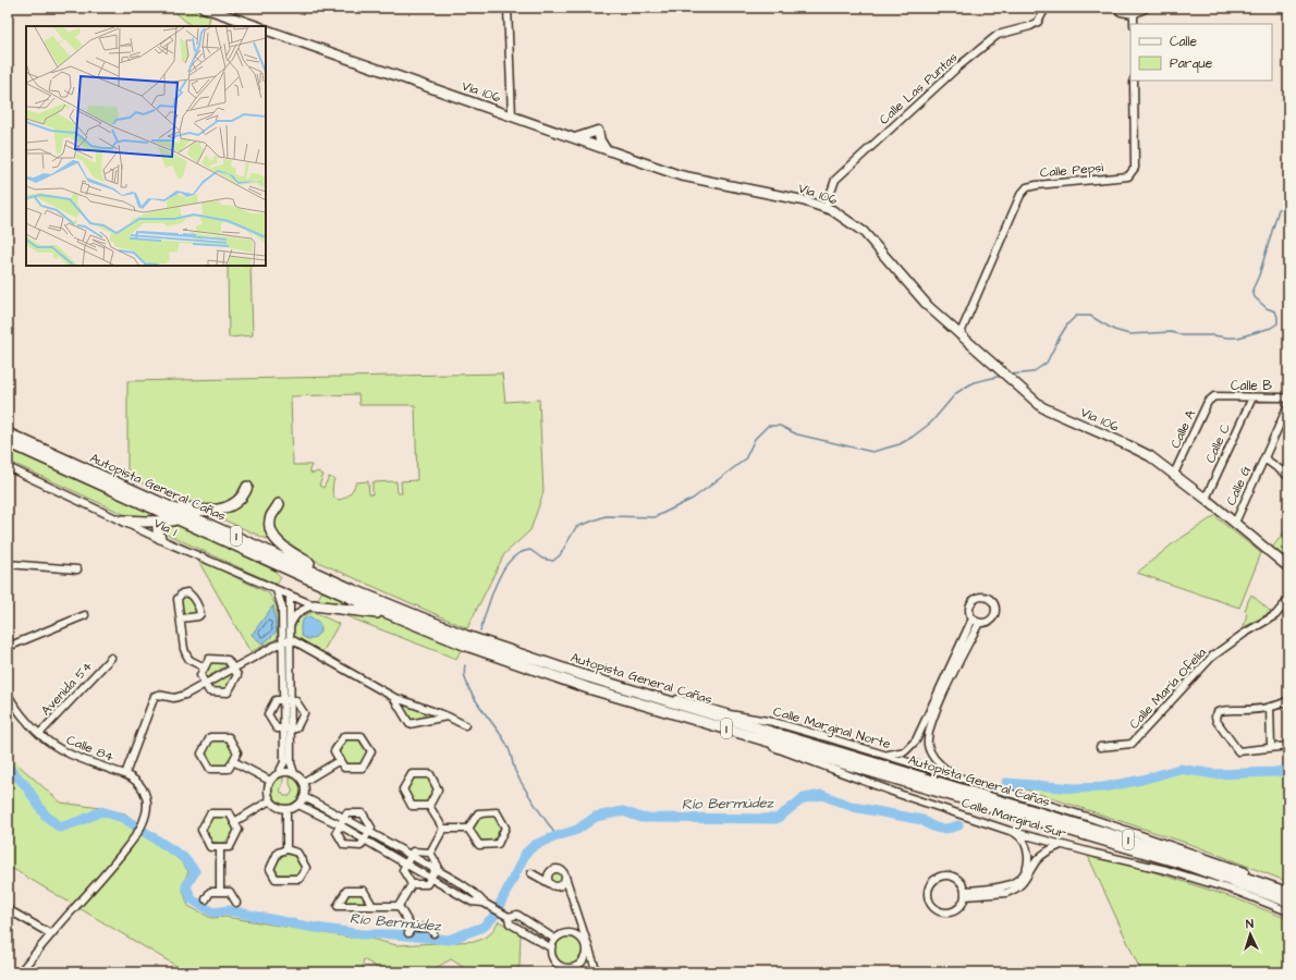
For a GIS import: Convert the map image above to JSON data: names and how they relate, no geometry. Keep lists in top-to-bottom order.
{
  "streets": {
    "highway": ["Autopista General Cañas", "1"],
    "main road": ["Vía 106"],
    "street": [
      "Calle Las Puntas",
      "Calle Pepsi",
      "Calle B",
      "Calle A",
      "Calle C",
      "Calle G",
      "Vía 1",
      "Avenida 54",
      "Calle María Ofelia",
      "Calle Marginal Norte",
      "Calle 84",
      "Calle Marginal Sur"
    ]
  },
  "crossings": [
    ["Calle Las Puntas", "Vía 106"],
    ["Vía 106", "Calle Pepsi"],
    ["Vía 106", "Calle A"],
    ["Vía 106", "Calle C"],
    ["Vía 106", "Calle G"],
    ["Calle B", "Calle A"],
    ["Calle B", "Calle C"],
    ["Autopista General Cañas", "Calle Marginal Norte"],
    ["Autopista General Cañas", "Calle Marginal Sur"],
    ["Avenida 54", "Calle 84"]
  ],
  "water": ["Río Bermúdez"],
  "legend": ["Calle", "Parque"],
  "north": "top"
}
